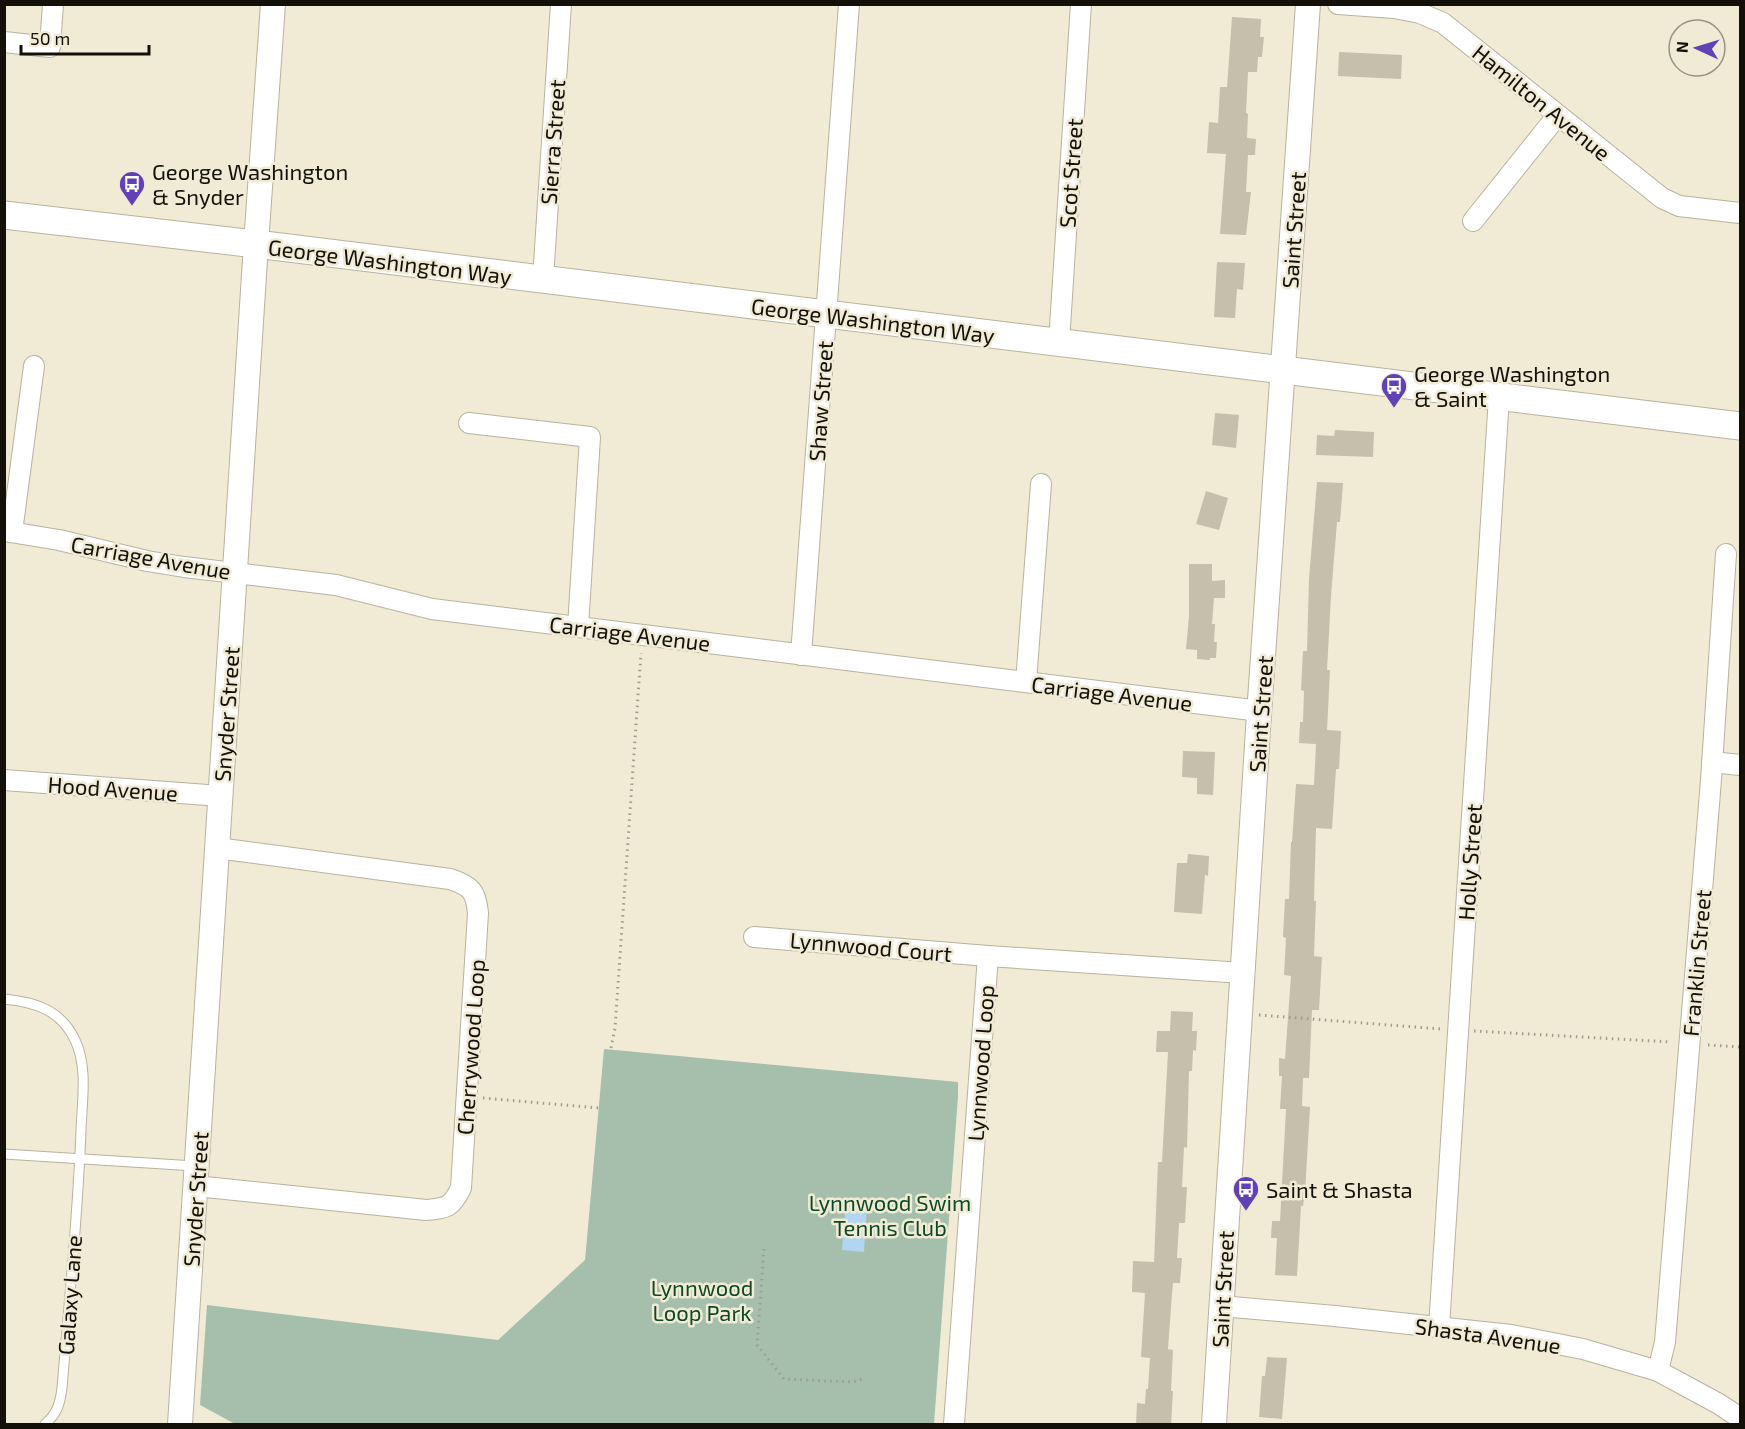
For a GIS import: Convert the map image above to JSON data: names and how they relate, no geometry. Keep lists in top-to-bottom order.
{
  "streets": {
    "main road": ["George Washington Way"],
    "street": [
      "Hamilton Avenue",
      "Sierra Street",
      "Scot Street",
      "Saint Street",
      "Shaw Street",
      "Carriage Avenue",
      "Snyder Street",
      "Hood Avenue",
      "Holly Street",
      "Lynnwood Court",
      "Franklin Street",
      "Cherrywood Loop",
      "Lynnwood Loop",
      "Shasta Avenue"
    ],
    "lane": ["Galaxy Lane"]
  },
  "crossings": [
    ["Sierra Street", "George Washington Way"],
    ["Scot Street", "George Washington Way"],
    ["Saint Street", "George Washington Way"],
    ["Saint Street", "Carriage Avenue"],
    ["Saint Street", "Lynnwood Loop"],
    ["Saint Street", "Shasta Avenue"],
    ["George Washington Way", "Shaw Street"],
    ["George Washington Way", "Snyder Street"],
    ["George Washington Way", "Holly Street"],
    ["Shaw Street", "Carriage Avenue"],
    ["Carriage Avenue", "Snyder Street"],
    ["Snyder Street", "Hood Avenue"],
    ["Snyder Street", "Cherrywood Loop"],
    ["Holly Street", "Shasta Avenue"],
    ["Lynnwood Court", "Lynnwood Loop"],
    ["Franklin Street", "Shasta Avenue"]
  ],
  "parks": ["Lynnwood Swim Tennis Club", "Lynnwood Loop Park"],
  "places": {
    "bus stop": ["George Washington & Snyder", "George Washington & Saint", "Saint & Shasta"]
  },
  "scale_bar": "50 m",
  "north": "left"
}
